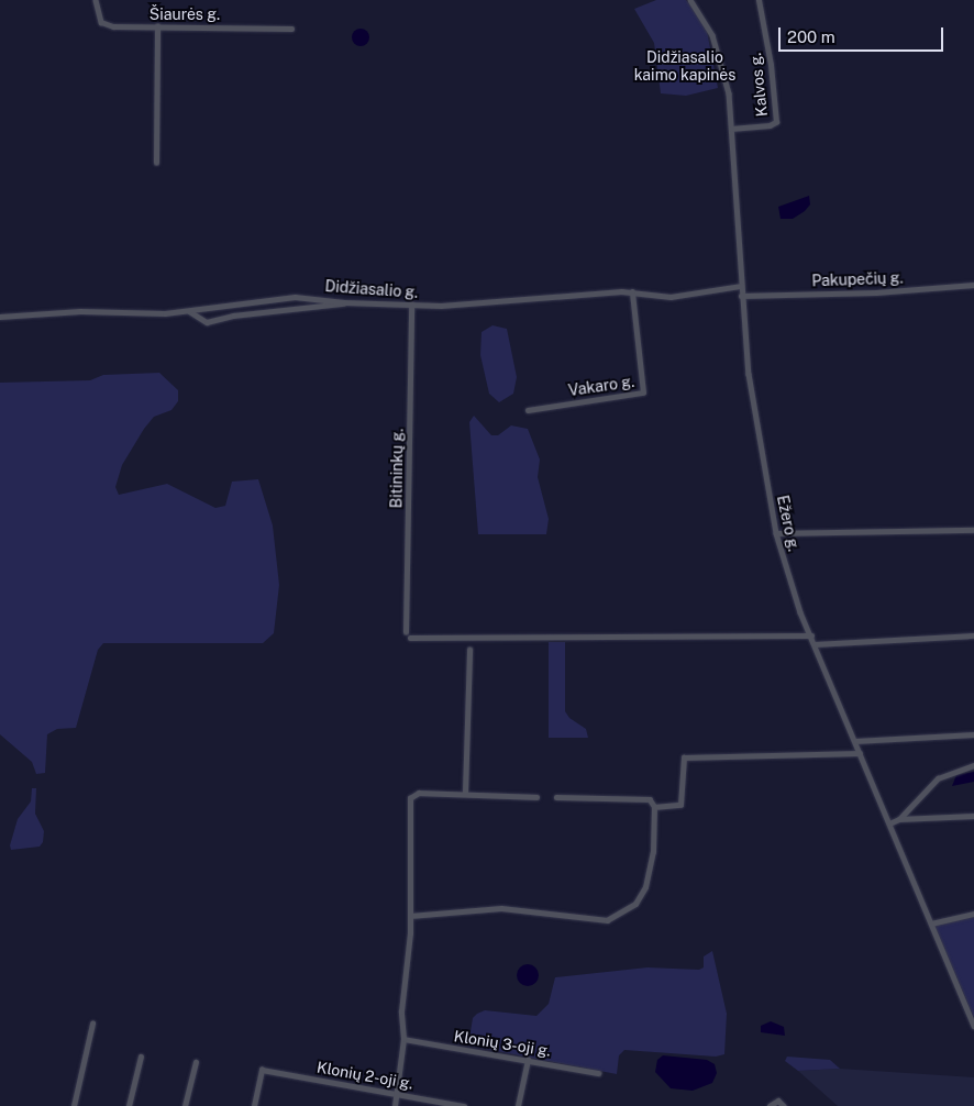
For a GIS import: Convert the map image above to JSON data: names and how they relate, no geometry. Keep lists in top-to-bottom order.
{
  "streets": {
    "street": [
      "Šiaurės g.",
      "Kalvos g.",
      "Pakupečių g.",
      "Didžiasalio g.",
      "Vakaro g.",
      "Bitininkų g.",
      "Ežero g.",
      "Klonių 3-oji g.",
      "Klonių 2-oji g."
    ]
  },
  "crossings": [
    ["Kalvos g.", "Ežero g."],
    ["Pakupečių g.", "Ežero g."],
    ["Didžiasalio g.", "Vakaro g."],
    ["Didžiasalio g.", "Bitininkų g."],
    ["Didžiasalio g.", "Ežero g."]
  ],
  "parks": ["Didžiasalio kaimo kapinės"],
  "scale_bar": "200 m"
}
